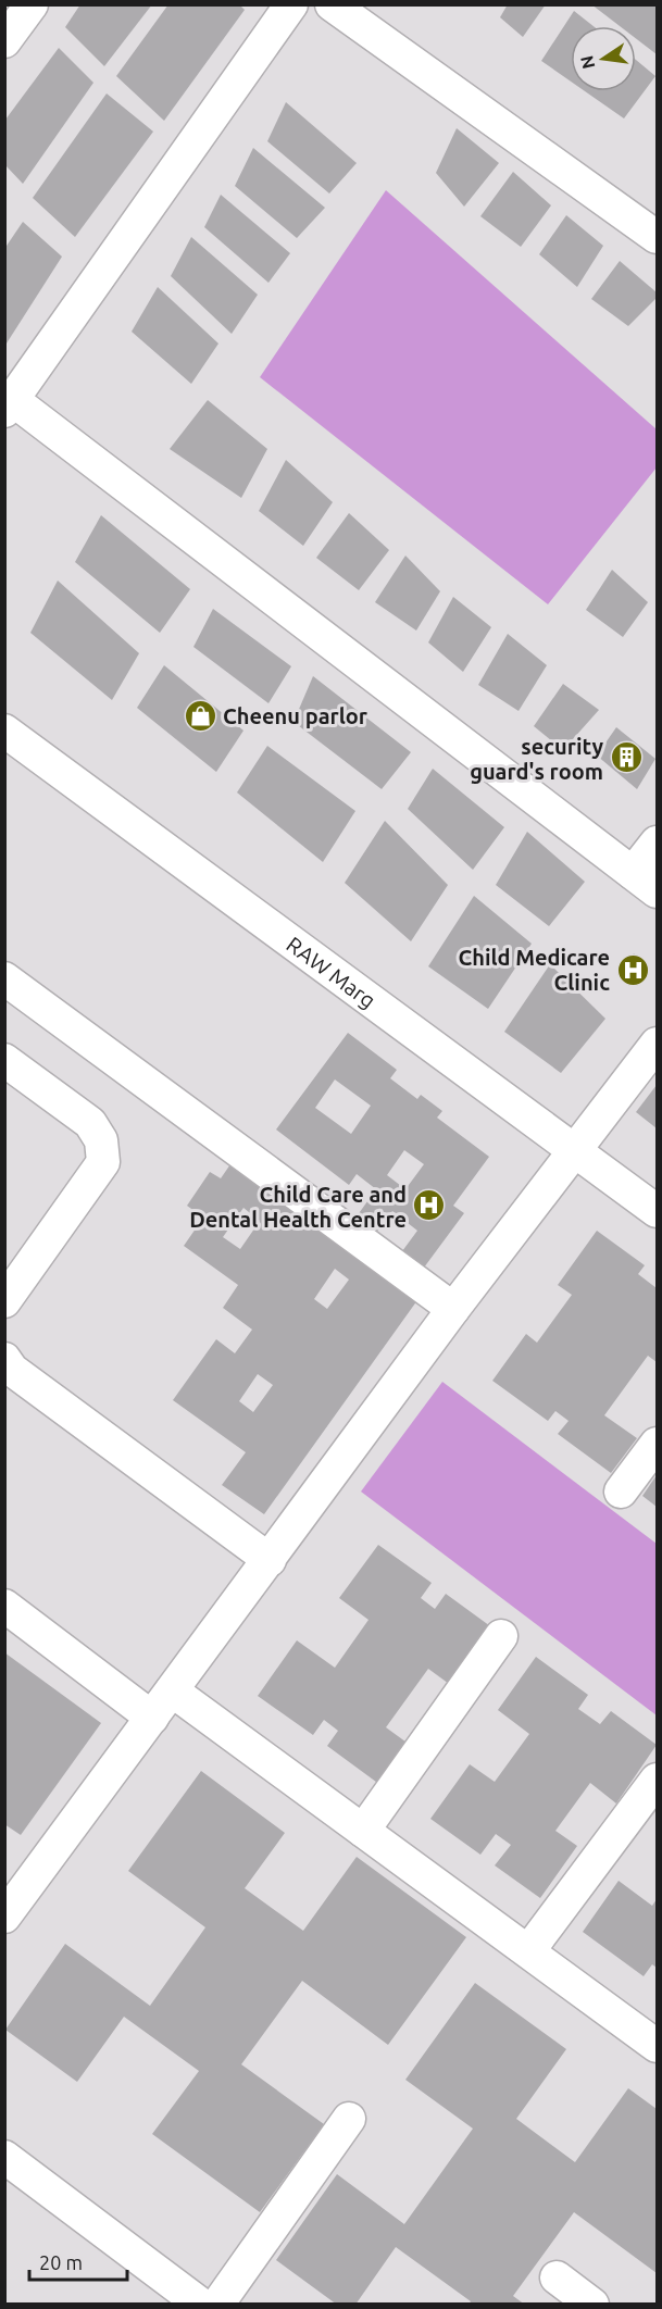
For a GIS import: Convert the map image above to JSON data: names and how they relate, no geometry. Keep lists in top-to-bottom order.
{
  "streets": {
    "street": ["RAW Marg"]
  },
  "places": {
    "shop": ["Cheenu parlor"],
    "building": ["security guard's room"],
    "hospital": ["Child Medicare Clinic", "Child Care and Dental Health Centre"]
  },
  "scale_bar": "20 m",
  "north": "left"
}
